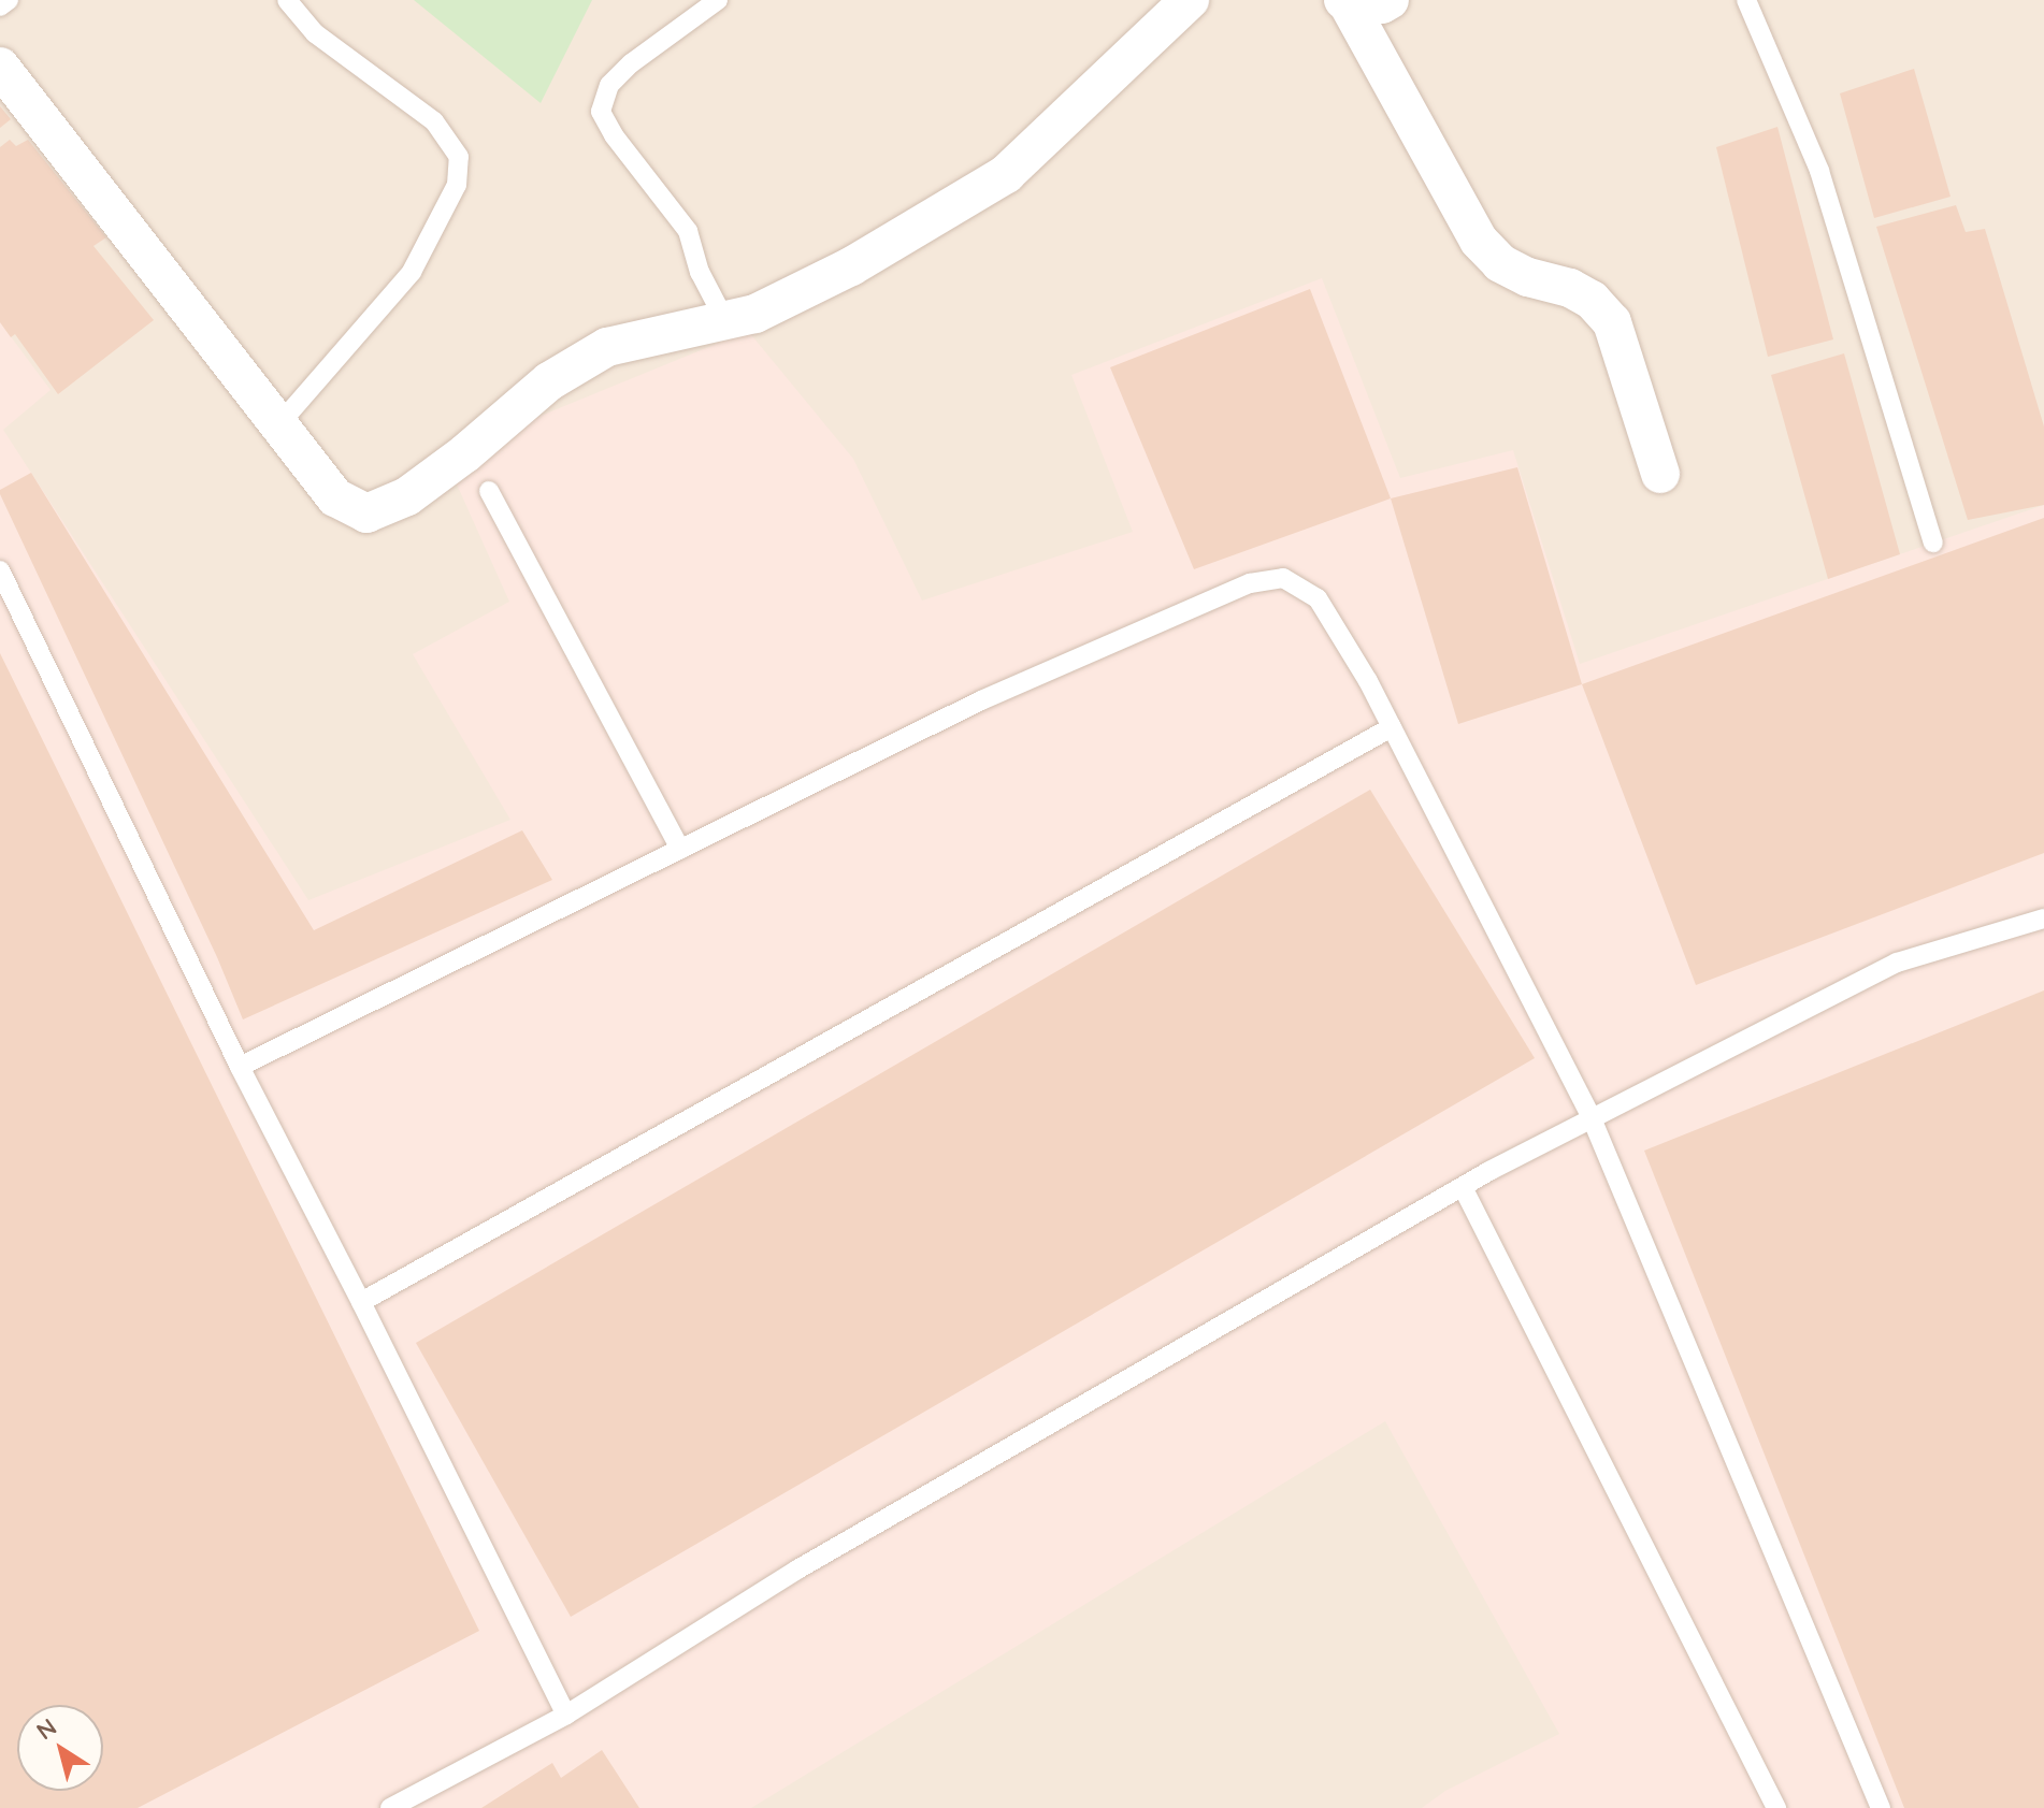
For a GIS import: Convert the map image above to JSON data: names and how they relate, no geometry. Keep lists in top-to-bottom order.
{
  "north": "top left"
}
